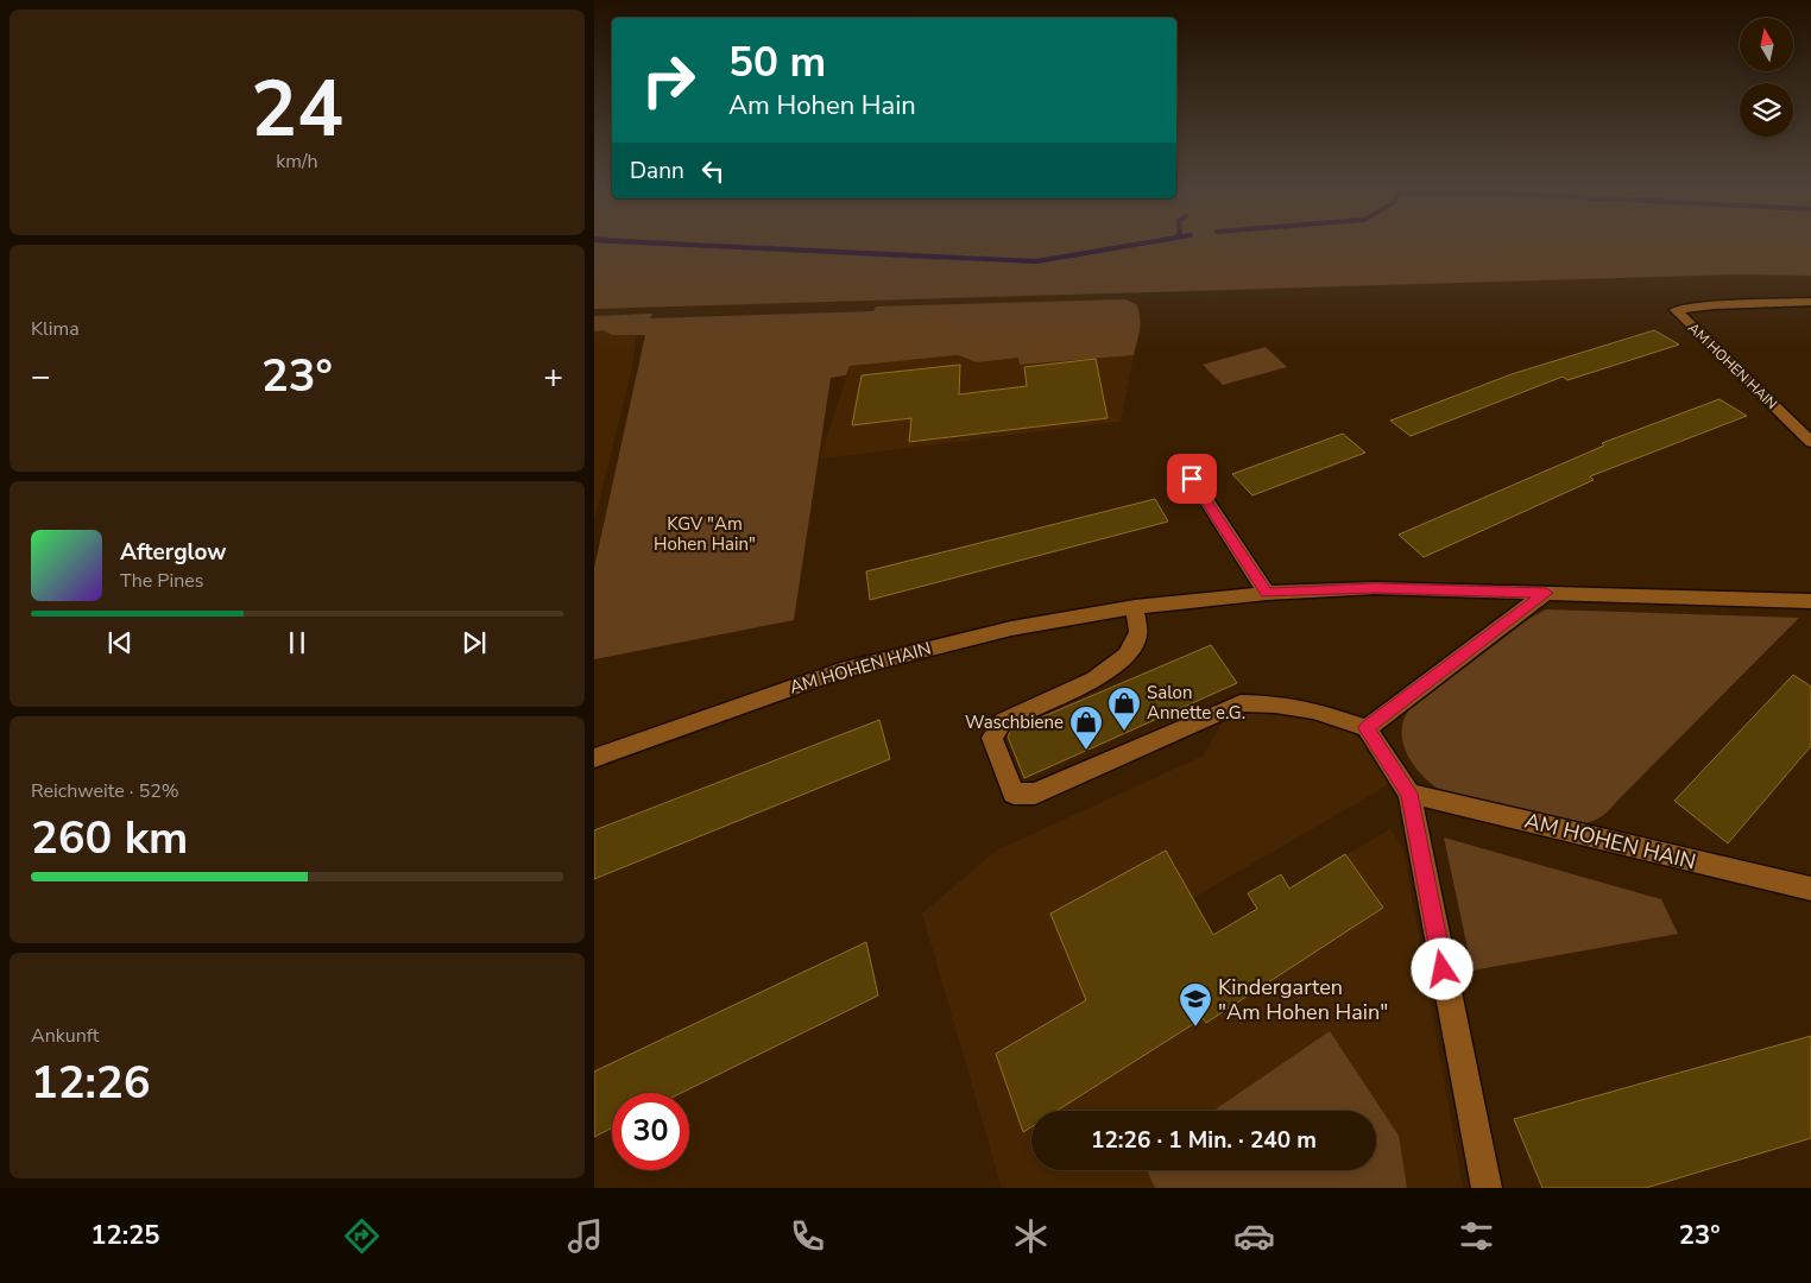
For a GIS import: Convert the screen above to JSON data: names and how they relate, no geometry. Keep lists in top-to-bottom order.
{
  "streets": {
    "street": ["AM HOHEN HAIN"]
  },
  "parks": ["KGV \"Am Hohen Hain\""],
  "places": {
    "shop": ["Salon Annette e.G.", "Waschbiene"],
    "school or university": ["Kindergarten \"Am Hohen Hain\""]
  },
  "north": "top",
  "page": {
    "tile": [
      ["24", "km/h"],
      "Klima",
      ["Reichweite · 52%", "260 km"],
      ["Ankunft", "12:26"]
    ],
    "turn": ["50 m", "Am Hohen Hain"],
    "then": "Dann",
    "heat": ["−", "23°", "+"],
    "song": ["Afterglow", "The Pines"],
    "limit": "30",
    "trip": "12:26 · 1 Min. · 240 m",
    "tabs": ["12:25", "23°"]
  }
}
